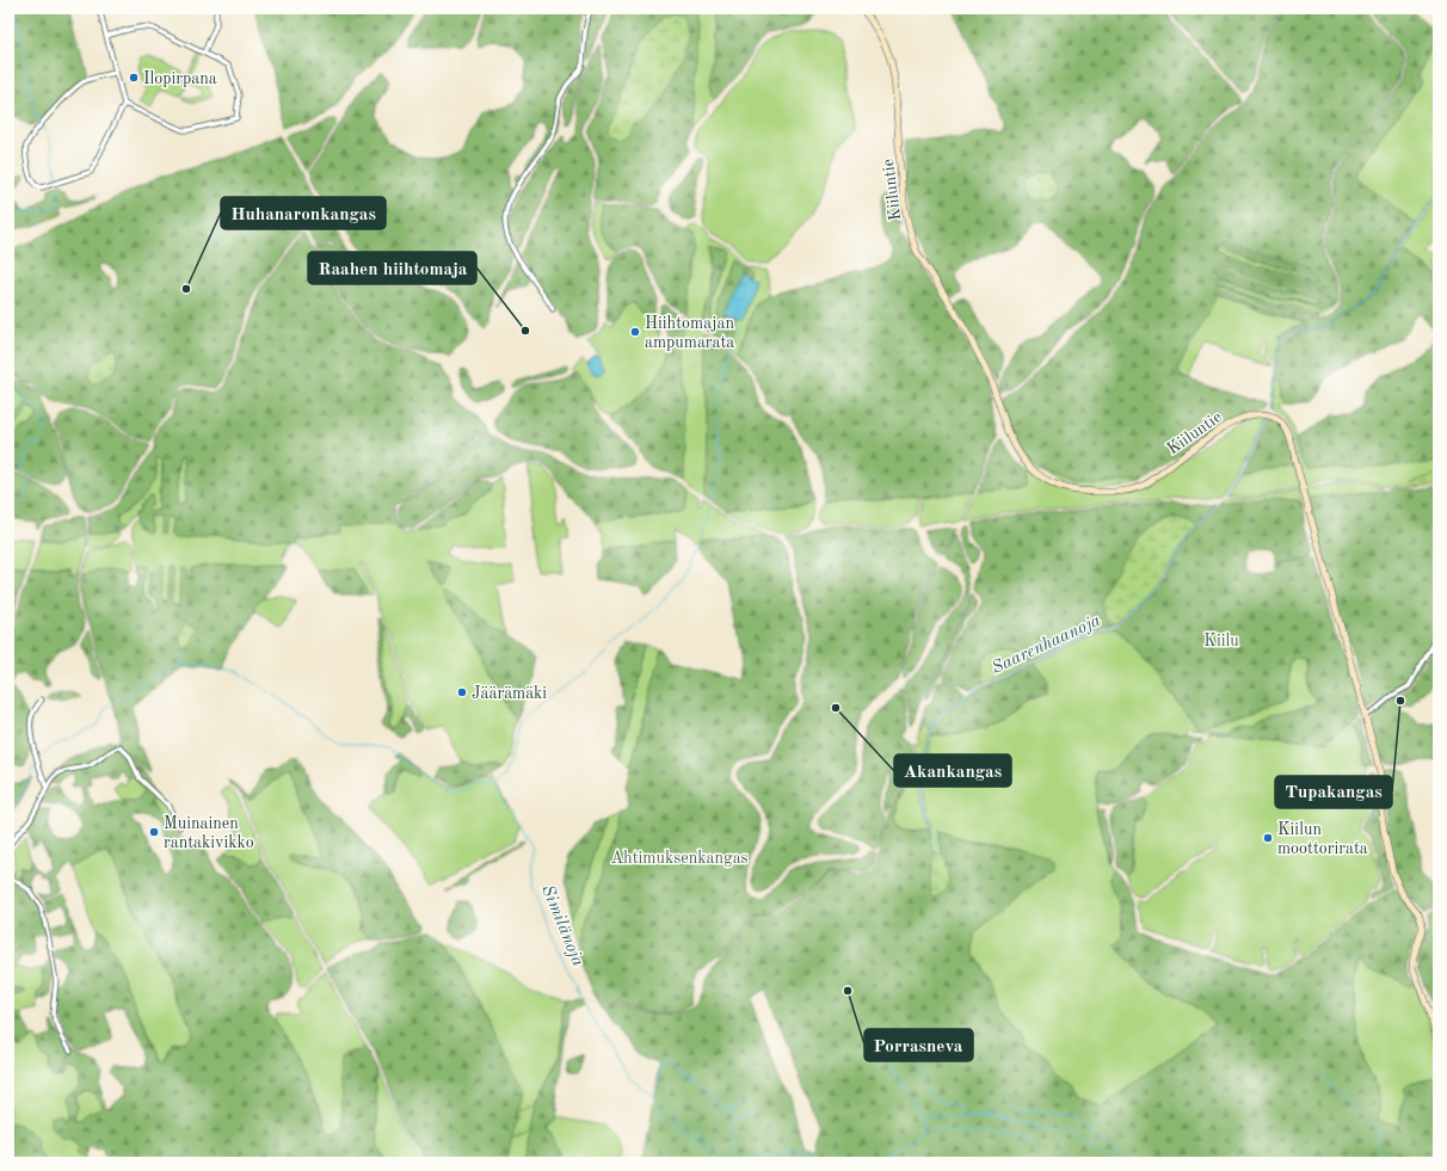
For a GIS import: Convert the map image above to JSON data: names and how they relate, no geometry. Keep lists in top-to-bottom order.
{
  "streets": {
    "street": ["Kiiluntie"]
  },
  "water": ["Saarenhaanoja", "Similänoja"],
  "parks": ["Kiilu", "Ahtimuksenkangas"],
  "places": [
    "Ilopirpana",
    "Huhanaronkangas",
    "Raahen hiihtomaja",
    "Hiihtomajan ampumarata",
    "Jäärämäki",
    "Tupakangas",
    "Akankangas",
    "Muinainen rantakivikko",
    "Kiilun moottorirata",
    "Porrasneva"
  ]
}
